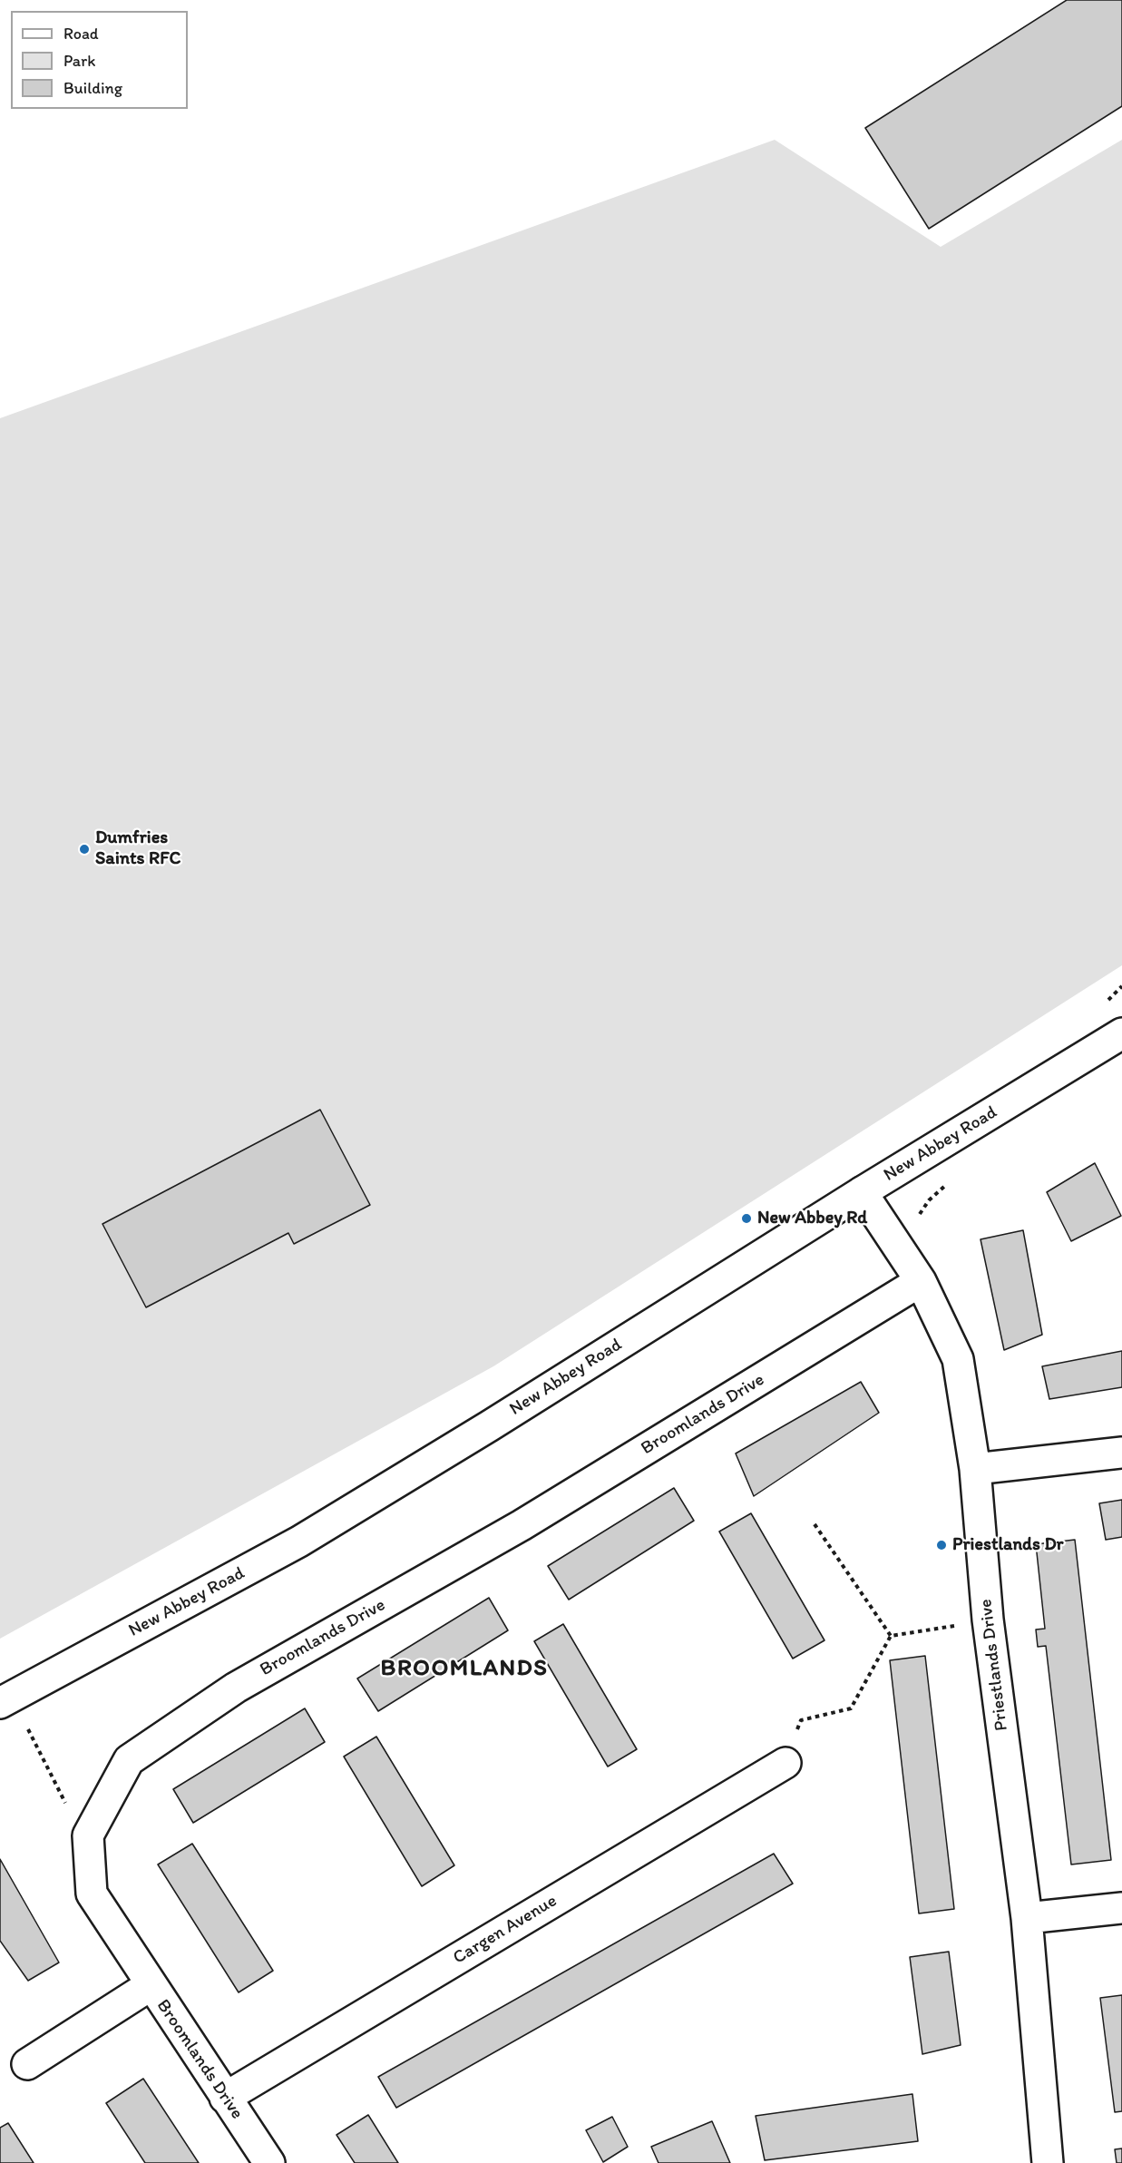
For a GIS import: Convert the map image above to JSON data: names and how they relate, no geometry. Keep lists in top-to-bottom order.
{
  "streets": {
    "street": [
      "New Abbey Road",
      "Broomlands Drive",
      "Priestlands Drive",
      "Cargen Avenue"
    ]
  },
  "crossings": [
    ["New Abbey Road", "Priestlands Drive"],
    ["Broomlands Drive", "Priestlands Drive"],
    ["Broomlands Drive", "Cargen Avenue"]
  ],
  "districts": ["BROOMLANDS"],
  "places": ["Dumfries Saints RFC", "New Abbey Rd", "Priestlands Dr"],
  "legend": ["Road", "Park", "Building"]
}
